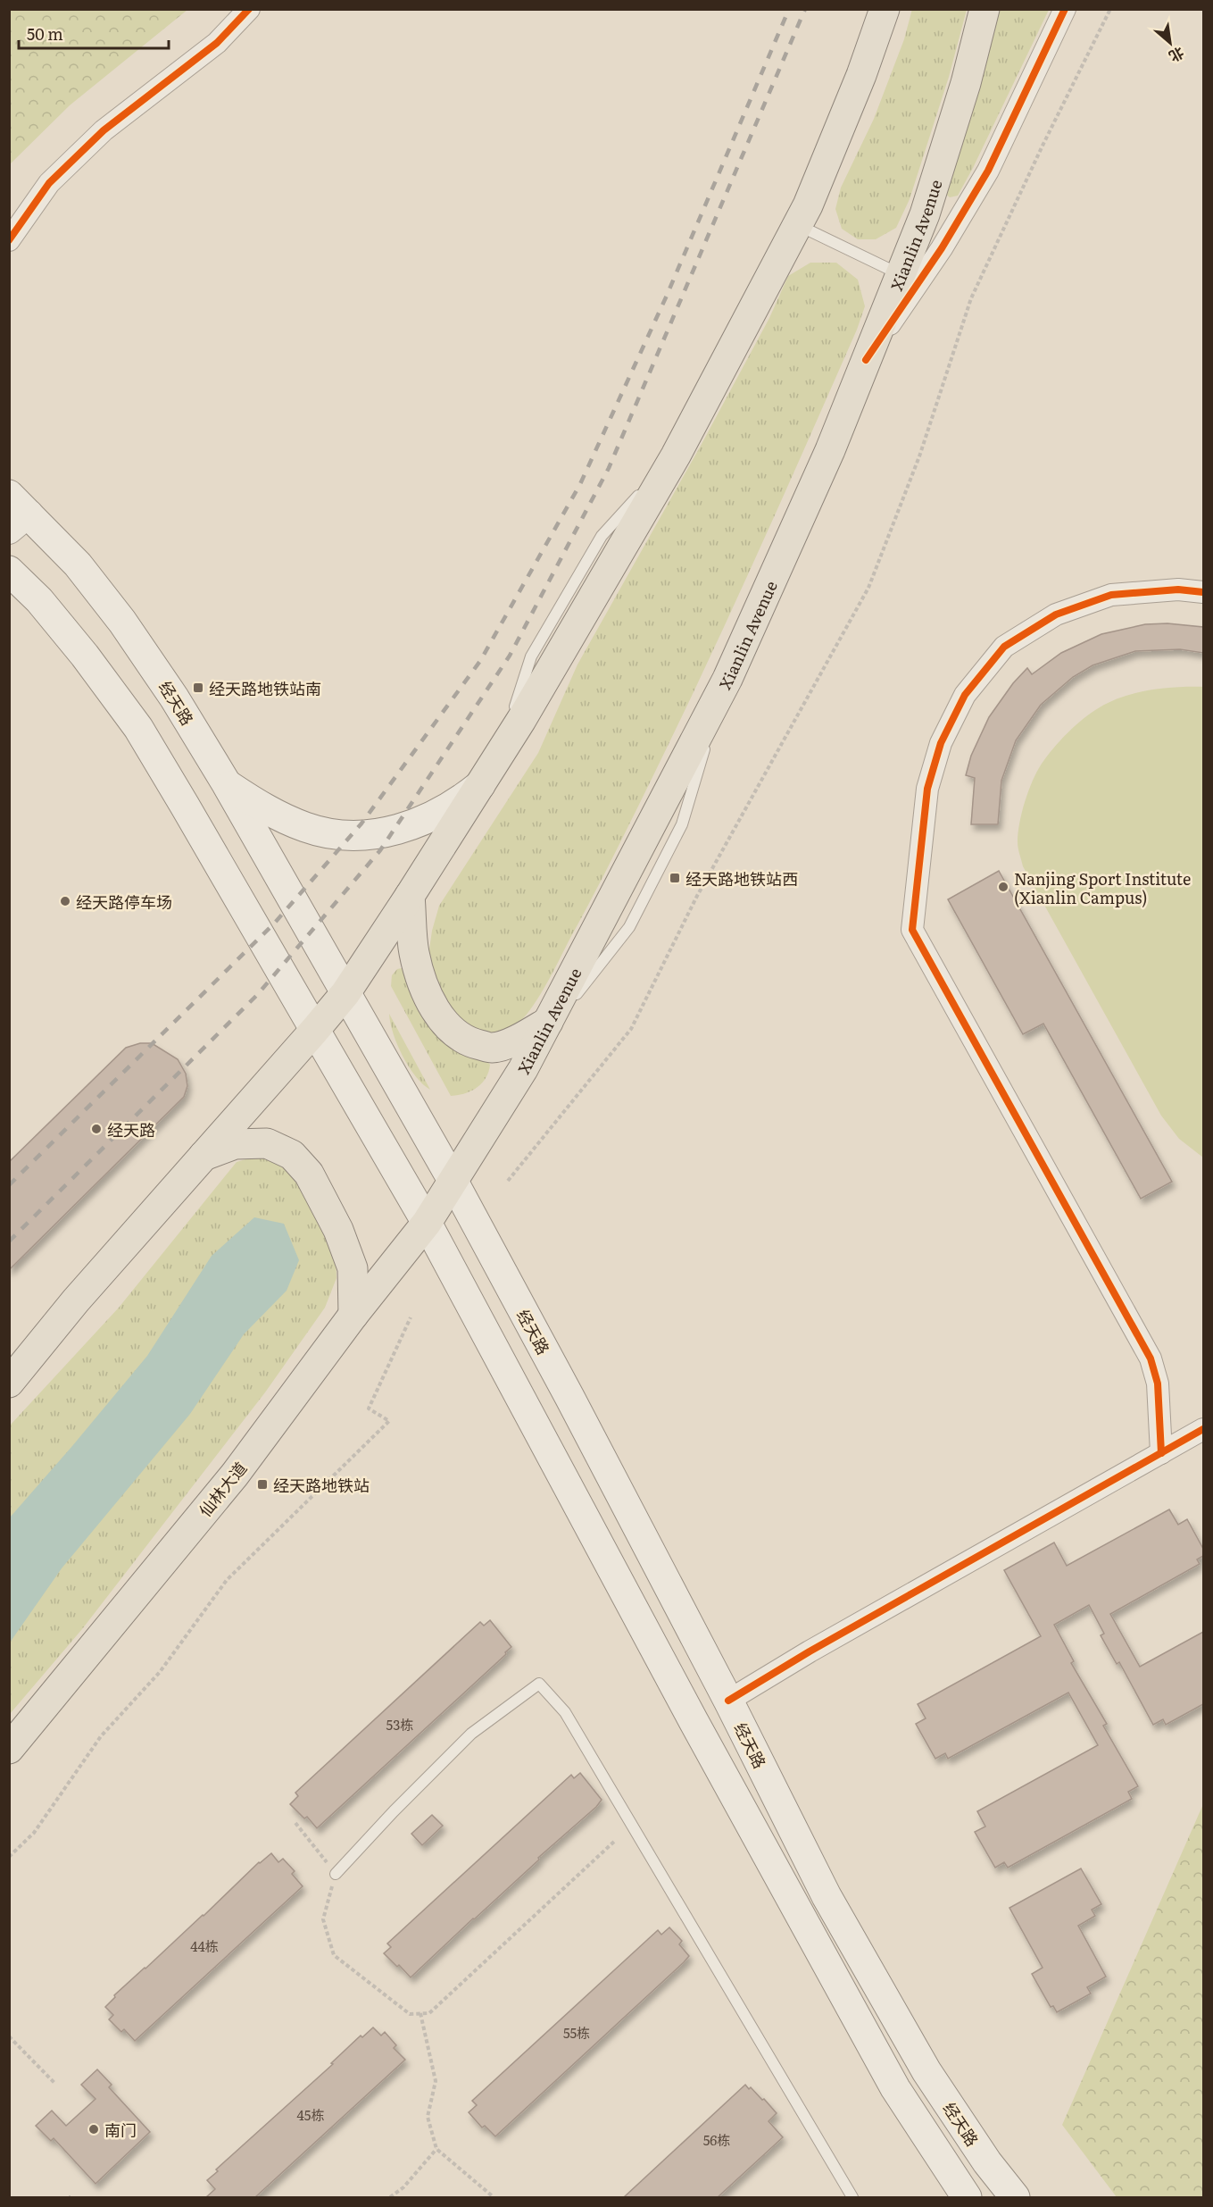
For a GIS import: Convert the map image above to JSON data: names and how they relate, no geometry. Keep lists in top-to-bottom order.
{
  "streets": {
    "main road": ["Xianlin Avenue", "经天路", "仙林大道"]
  },
  "crossings": [
    ["Xianlin Avenue", "经天路"],
    ["Xianlin Avenue", "仙林大道"]
  ],
  "places": {
    "transit": ["经天路地铁站南", "经天路地铁站西", "经天路地铁站"],
    "other": [
      "Nanjing Sport Institute (Xianlin Campus)",
      "经天路停车场",
      "经天路",
      "南门"
    ]
  },
  "house_numbers": [
    "53栋",
    "44栋",
    "55栋",
    "45栋",
    "56栋"
  ],
  "scale_bar": "50 m",
  "north": "bottom right"
}
